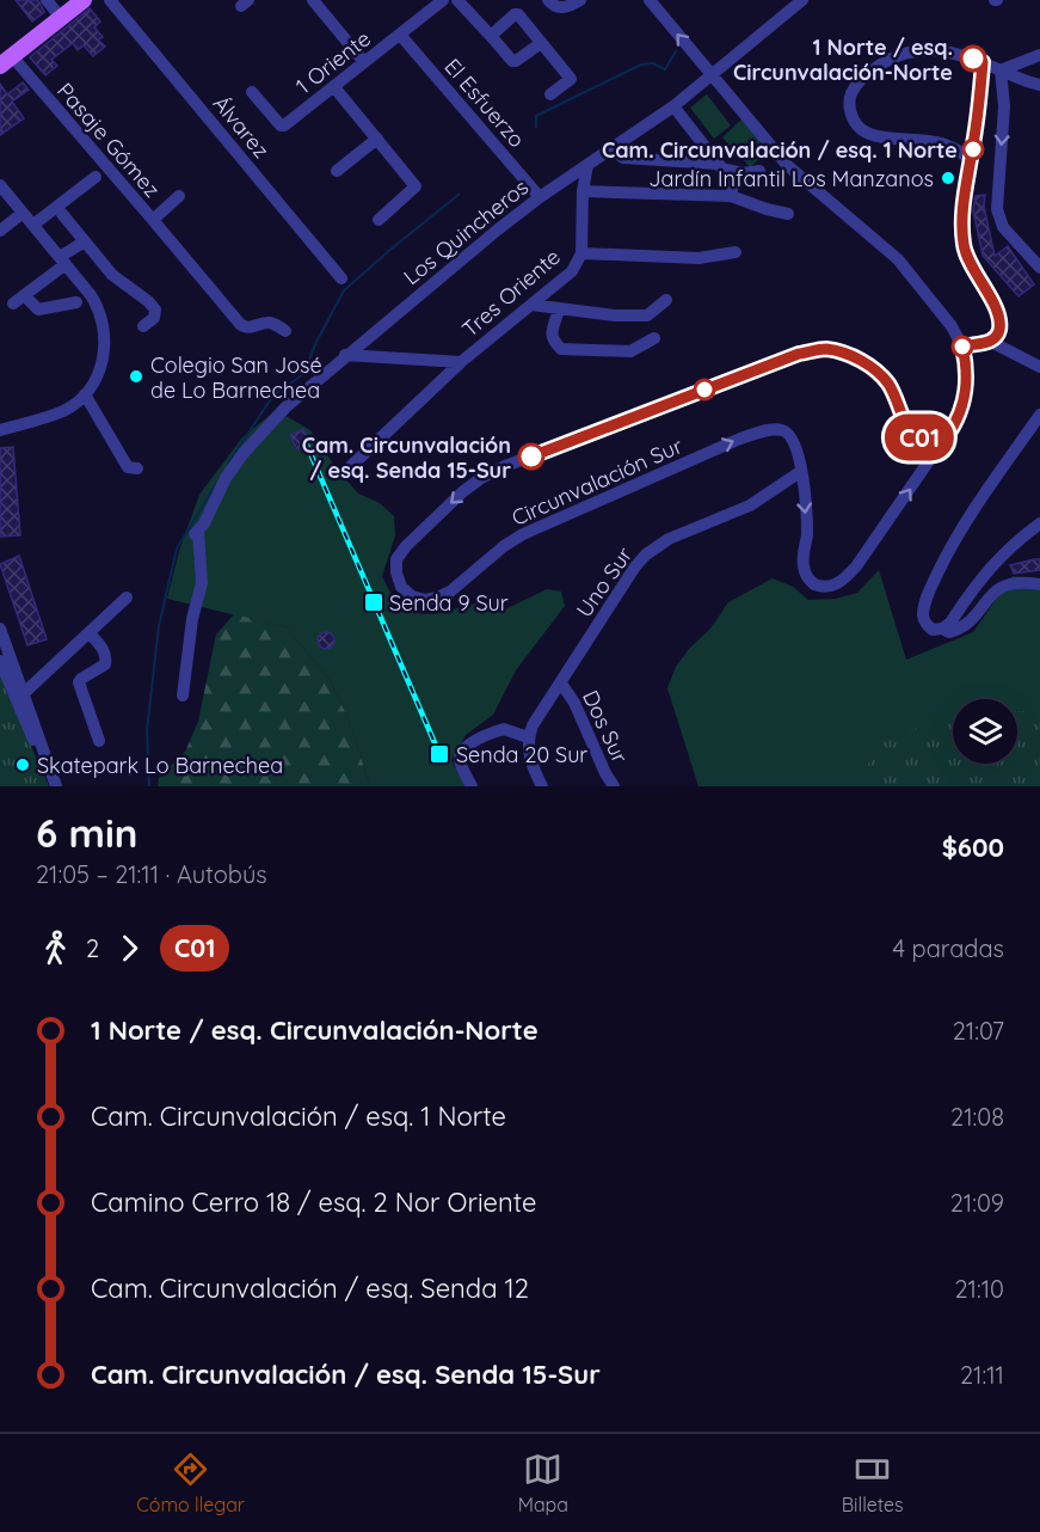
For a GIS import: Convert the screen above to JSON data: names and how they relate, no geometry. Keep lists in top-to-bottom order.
{
  "streets": {
    "street": [
      "1 Oriente",
      "El Esfuerzo",
      "Álvarez",
      "Pasaje Gómez",
      "Los Quincheros",
      "Tres Oriente",
      "Circunvalación Sur",
      "Uno Sur",
      "Dos Sur"
    ]
  },
  "crossings": [
    ["1 Oriente", "El Esfuerzo"],
    ["El Esfuerzo", "Los Quincheros"],
    ["Los Quincheros", "Tres Oriente"],
    ["Circunvalación Sur", "Uno Sur"],
    ["Uno Sur", "Dos Sur"]
  ],
  "places": {
    "other": [
      "1 Norte / esq. Circunvalación-Norte",
      "Cam. Circunvalación / esq. 1 Norte",
      "Jardín Infantil Los Manzanos",
      "Colegio San José de Lo Barnechea",
      "Cam. Circunvalación / esq. Senda 15-Sur",
      "Skatepark Lo Barnechea"
    ],
    "transit": ["Senda 9 Sur", "Senda 20 Sur"]
  },
  "lines": ["bus line C01"],
  "page": {
    "on_map": "C01",
    "heading": ["6 min", "21:05 – 21:11 · Autobús", "$600"],
    "legs": ["2", "C01", "4 paradas"],
    "list": [
      {
        "name": "1 Norte / esq. Circunvalación-Norte",
        "value": "21:07"
      },
      {
        "name": "Cam. Circunvalación / esq. 1 Norte",
        "value": "21:08"
      },
      {
        "name": "Camino Cerro 18 / esq. 2 Nor Oriente",
        "value": "21:09"
      },
      {
        "name": "Cam. Circunvalación / esq. Senda 12",
        "value": "21:10"
      },
      {
        "name": "Cam. Circunvalación / esq. Senda 15-Sur",
        "value": "21:11"
      }
    ],
    "tabs": ["Cómo llegar", "Mapa", "Billetes"]
  }
}
